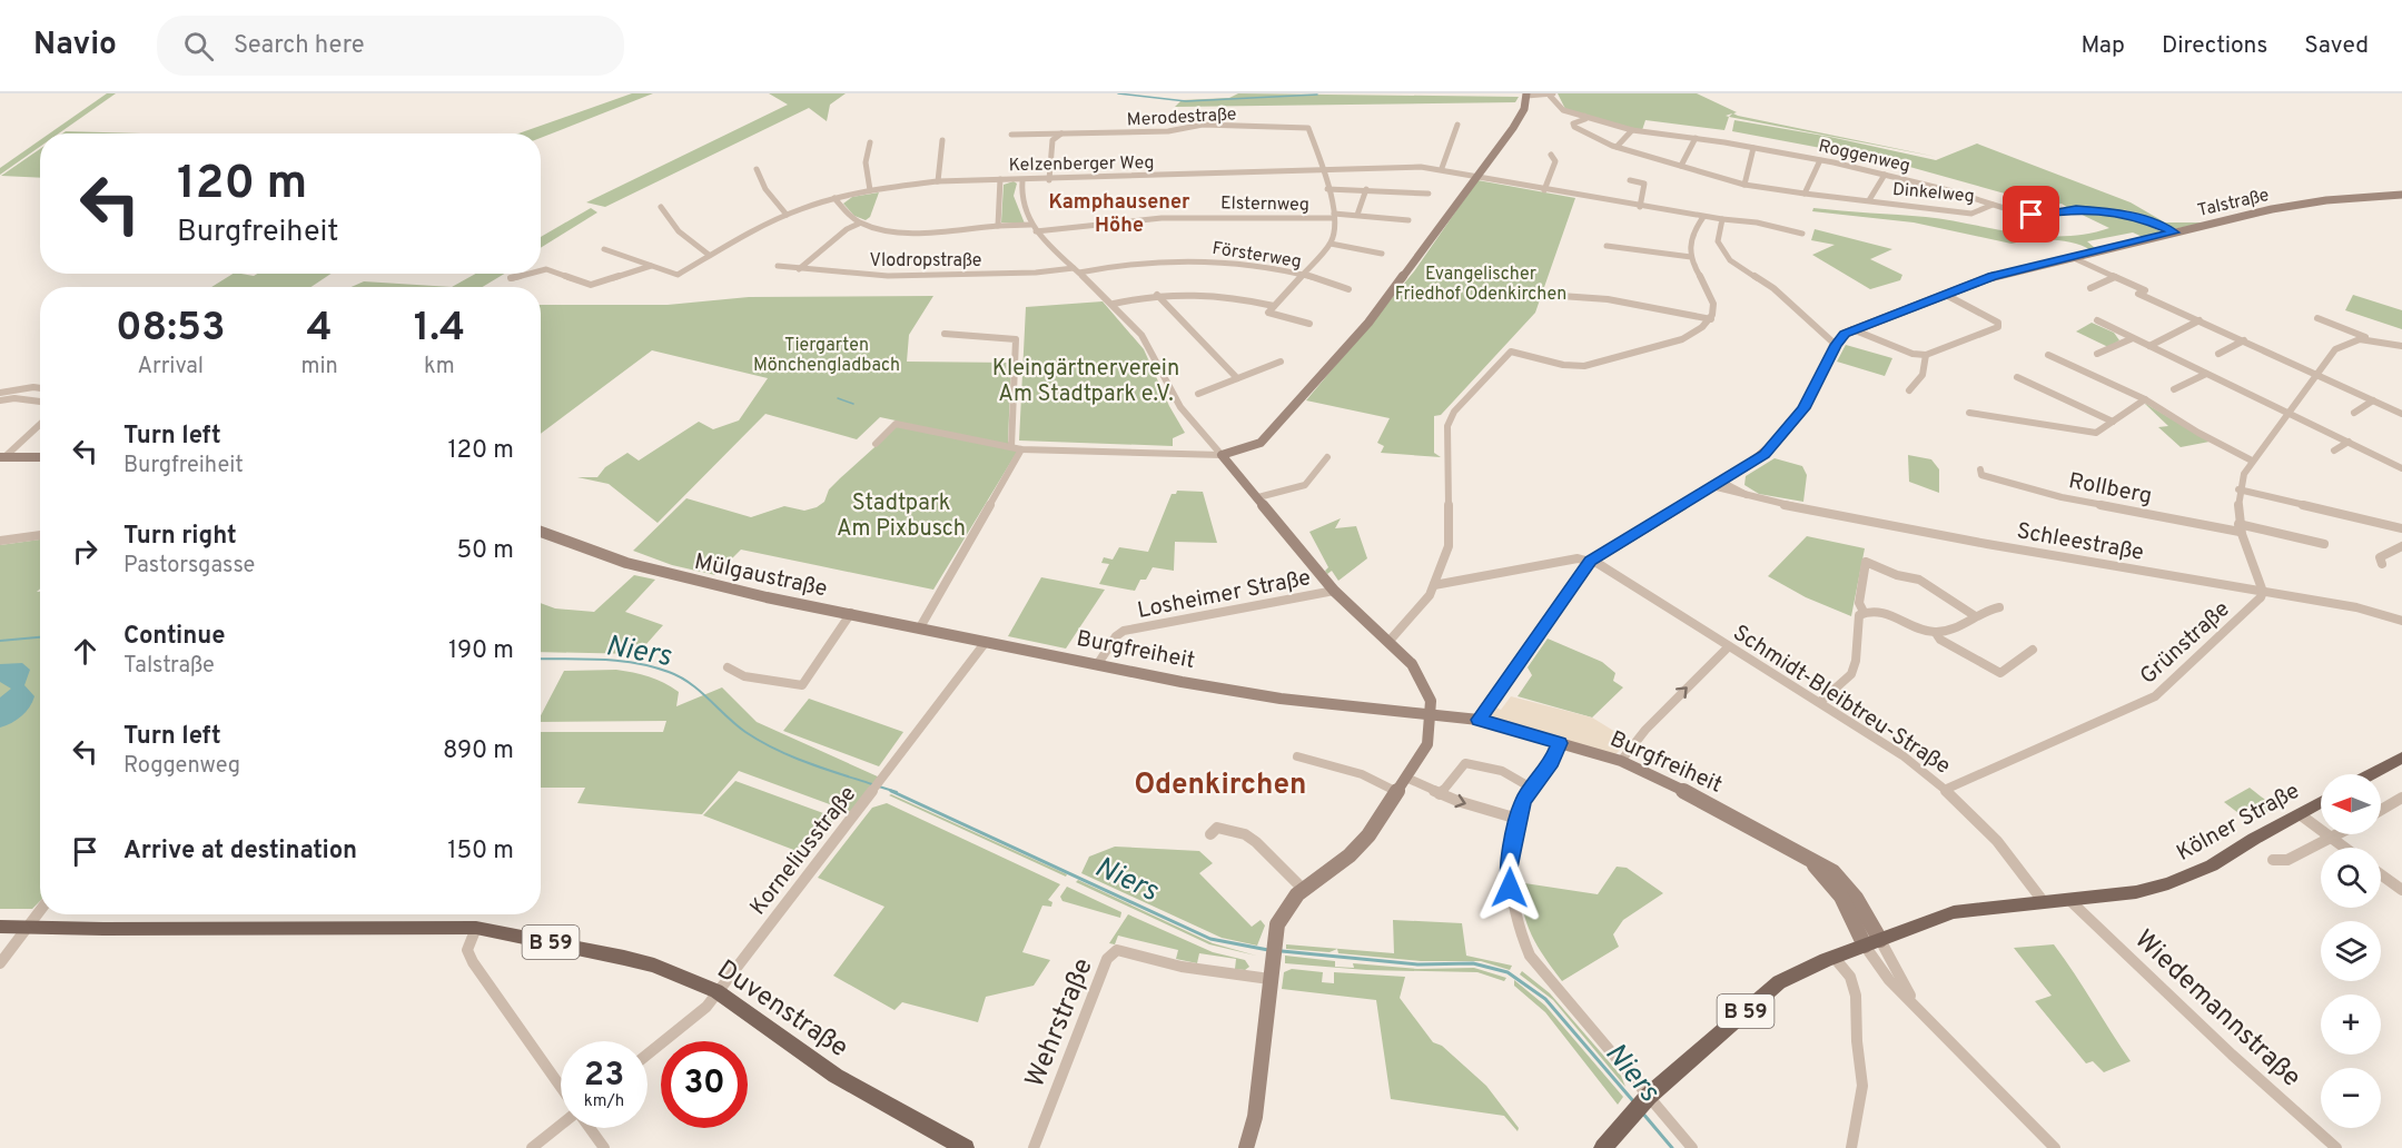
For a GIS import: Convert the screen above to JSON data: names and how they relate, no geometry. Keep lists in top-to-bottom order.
{
  "streets": {
    "main road": ["Kölner Straße", "B 59", "Duvenstraße"],
    "street": [
      "Merodestraße",
      "Roggenweg",
      "Kelzenberger Weg",
      "Dinkelweg",
      "Talstraße",
      "Elsternweg",
      "Försterweg",
      "Vlodropstraße",
      "Rollberg",
      "Schleestraße",
      "Mülgaustraße",
      "Losheimer Straße",
      "Grünstraße",
      "Burgfreiheit",
      "Schmidt-Bleibtreu-Straße",
      "Korneliusstraße",
      "Wiedemannstraße",
      "Wehrstraße"
    ]
  },
  "crossings": [
    ["Merodestraße", "Kelzenberger Weg"],
    ["Roggenweg", "Dinkelweg"],
    ["Roggenweg", "Talstraße"],
    ["Talstraße", "Schleestraße"],
    ["Talstraße", "Schmidt-Bleibtreu-Straße"],
    ["Försterweg", "Vlodropstraße"],
    ["Schleestraße", "Grünstraße"],
    ["Mülgaustraße", "Burgfreiheit"],
    ["Mülgaustraße", "Korneliusstraße"],
    ["Losheimer Straße", "Burgfreiheit"],
    ["Grünstraße", "Schmidt-Bleibtreu-Straße"],
    ["Burgfreiheit", "Korneliusstraße"],
    ["Burgfreiheit", "B 59"],
    ["Schmidt-Bleibtreu-Straße", "Kölner Straße"],
    ["Schmidt-Bleibtreu-Straße", "B 59"],
    ["Kölner Straße", "B 59"],
    ["Kölner Straße", "Wiedemannstraße"],
    ["Korneliusstraße", "Duvenstraße"]
  ],
  "districts": ["Kamphausener Höhe", "Odenkirchen"],
  "water": ["Niers"],
  "parks": [
    "Evangelischer Friedhof Odenkirchen",
    "Tiergarten Mönchengladbach",
    "Kleingärtnerverein Am Stadtpark e.V.",
    "Stadtpark Am Pixbusch"
  ],
  "north": "left",
  "page": {
    "header": "Navio",
    "search": "Search here",
    "nav": ["Map", "Directions", "Saved"],
    "turn": ["120 m", "Burgfreiheit"],
    "eta": [
      "08:53",
      "Arrival",
      "4",
      "min",
      "1.4",
      "km"
    ],
    "list": [
      {
        "name": "Turn left",
        "note": "Burgfreiheit",
        "value": "120 m"
      },
      {
        "name": "Turn right",
        "note": "Pastorsgasse",
        "value": "50 m"
      },
      {
        "name": "Continue",
        "note": "Talstraße",
        "value": "190 m"
      },
      {
        "name": "Turn left",
        "note": "Roggenweg",
        "value": "890 m"
      },
      {
        "name": "Arrive at destination",
        "value": "150 m"
      }
    ],
    "map_buttons": ["+", "−"],
    "speed": "23 km/h",
    "limit": "30"
  }
}
